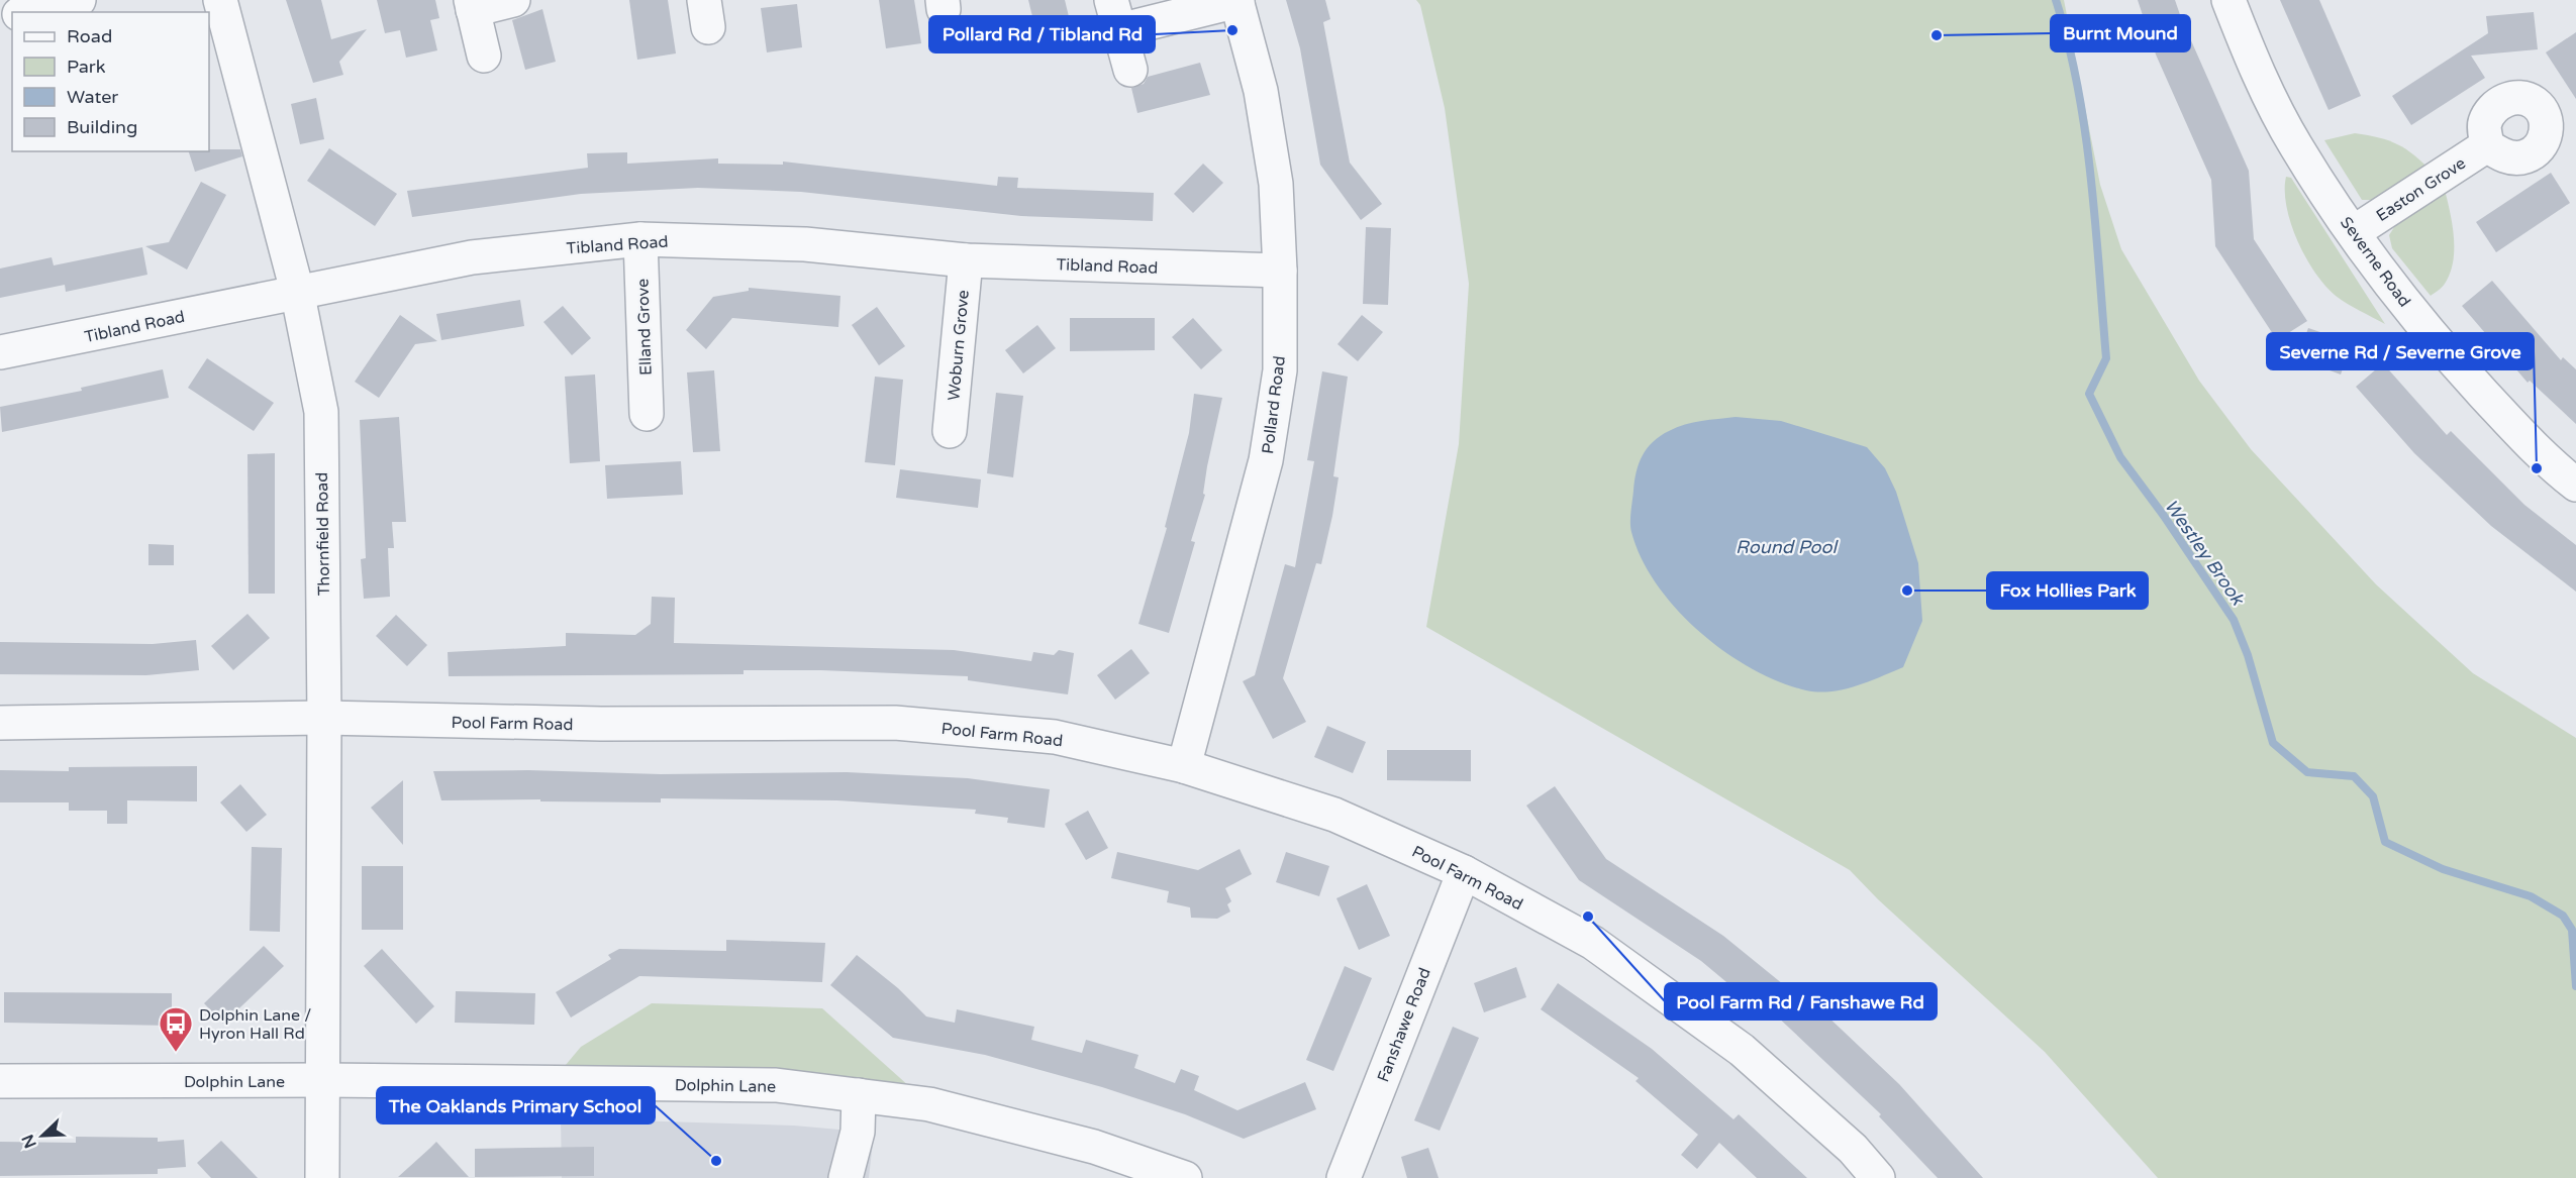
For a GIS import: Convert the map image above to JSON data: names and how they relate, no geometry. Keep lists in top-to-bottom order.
{
  "streets": {
    "street": [
      "Easton Grove",
      "Tibland Road",
      "Severne Road",
      "Elland Grove",
      "Woburn Grove",
      "Pollard Road",
      "Thornfield Road",
      "Pool Farm Road",
      "Fanshawe Road",
      "Dolphin Lane"
    ]
  },
  "crossings": [
    ["Easton Grove", "Severne Road"],
    ["Tibland Road", "Elland Grove"],
    ["Tibland Road", "Woburn Grove"],
    ["Tibland Road", "Pollard Road"],
    ["Tibland Road", "Thornfield Road"],
    ["Pollard Road", "Pool Farm Road"],
    ["Thornfield Road", "Pool Farm Road"],
    ["Thornfield Road", "Dolphin Lane"],
    ["Pool Farm Road", "Fanshawe Road"]
  ],
  "water": ["Round Pool", "Westley Brook"],
  "places": {
    "other": [
      "Pollard Rd / Tibland Rd",
      "Burnt Mound",
      "Severne Rd / Severne Grove",
      "Fox Hollies Park",
      "Pool Farm Rd / Fanshawe Rd",
      "The Oaklands Primary School"
    ],
    "bus stop": ["Dolphin Lane / Hyron Hall Rd"]
  },
  "legend": [
    "Road",
    "Park",
    "Water",
    "Building"
  ],
  "north": "bottom left"
}
